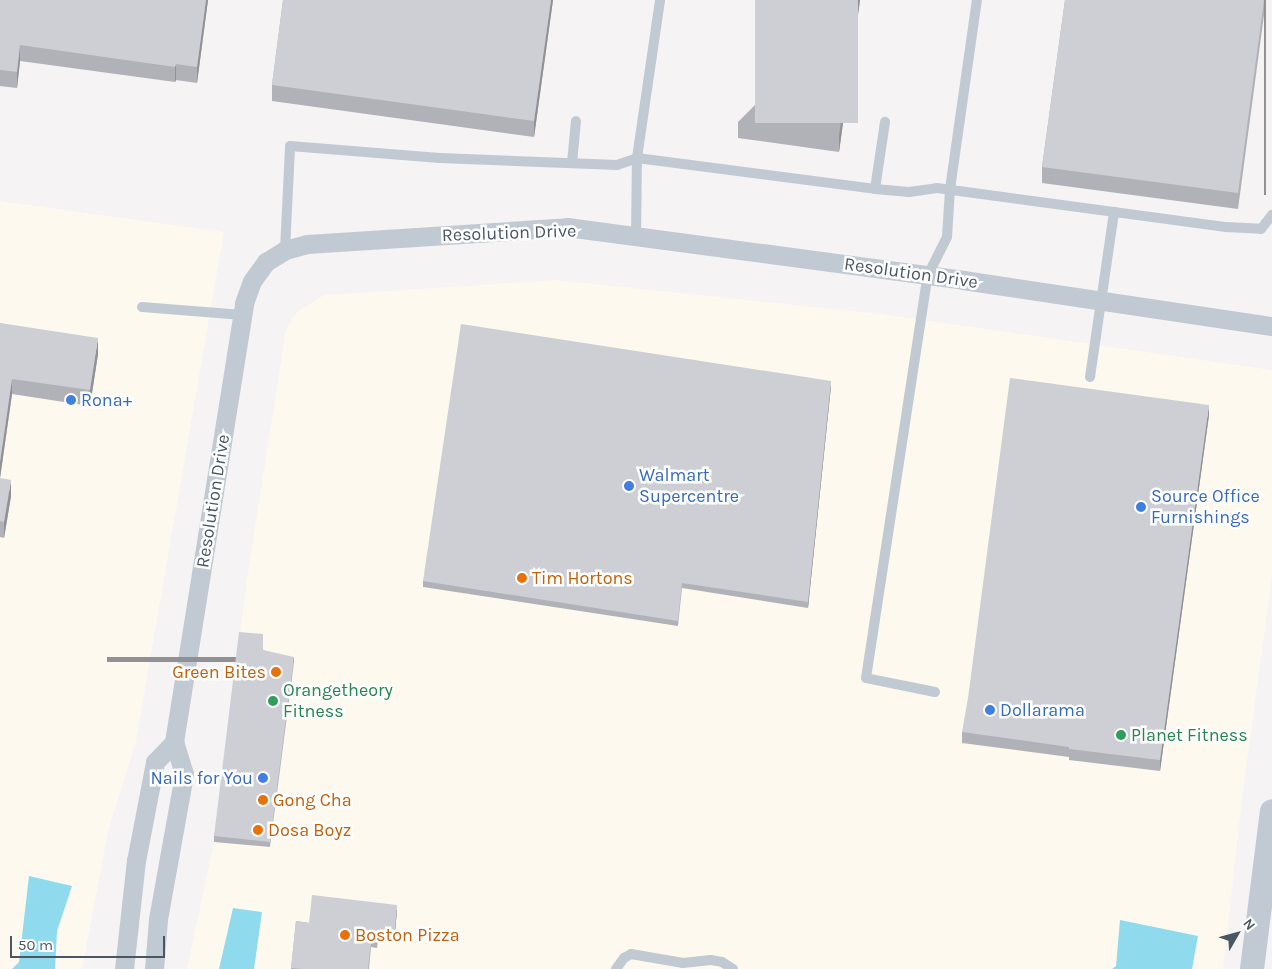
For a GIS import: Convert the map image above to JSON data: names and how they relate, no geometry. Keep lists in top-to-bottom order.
{
  "streets": {
    "street": ["Resolution Drive"]
  },
  "places": [
    "Rona+",
    "Walmart Supercentre",
    "Source Office Furnishings",
    "Tim Hortons",
    "Green Bites",
    "Orangetheory Fitness",
    "Dollarama",
    "Planet Fitness",
    "Nails for You",
    "Gong Cha",
    "Dosa Boyz",
    "Boston Pizza"
  ],
  "scale_bar": "50 m",
  "north": "top right"
}
